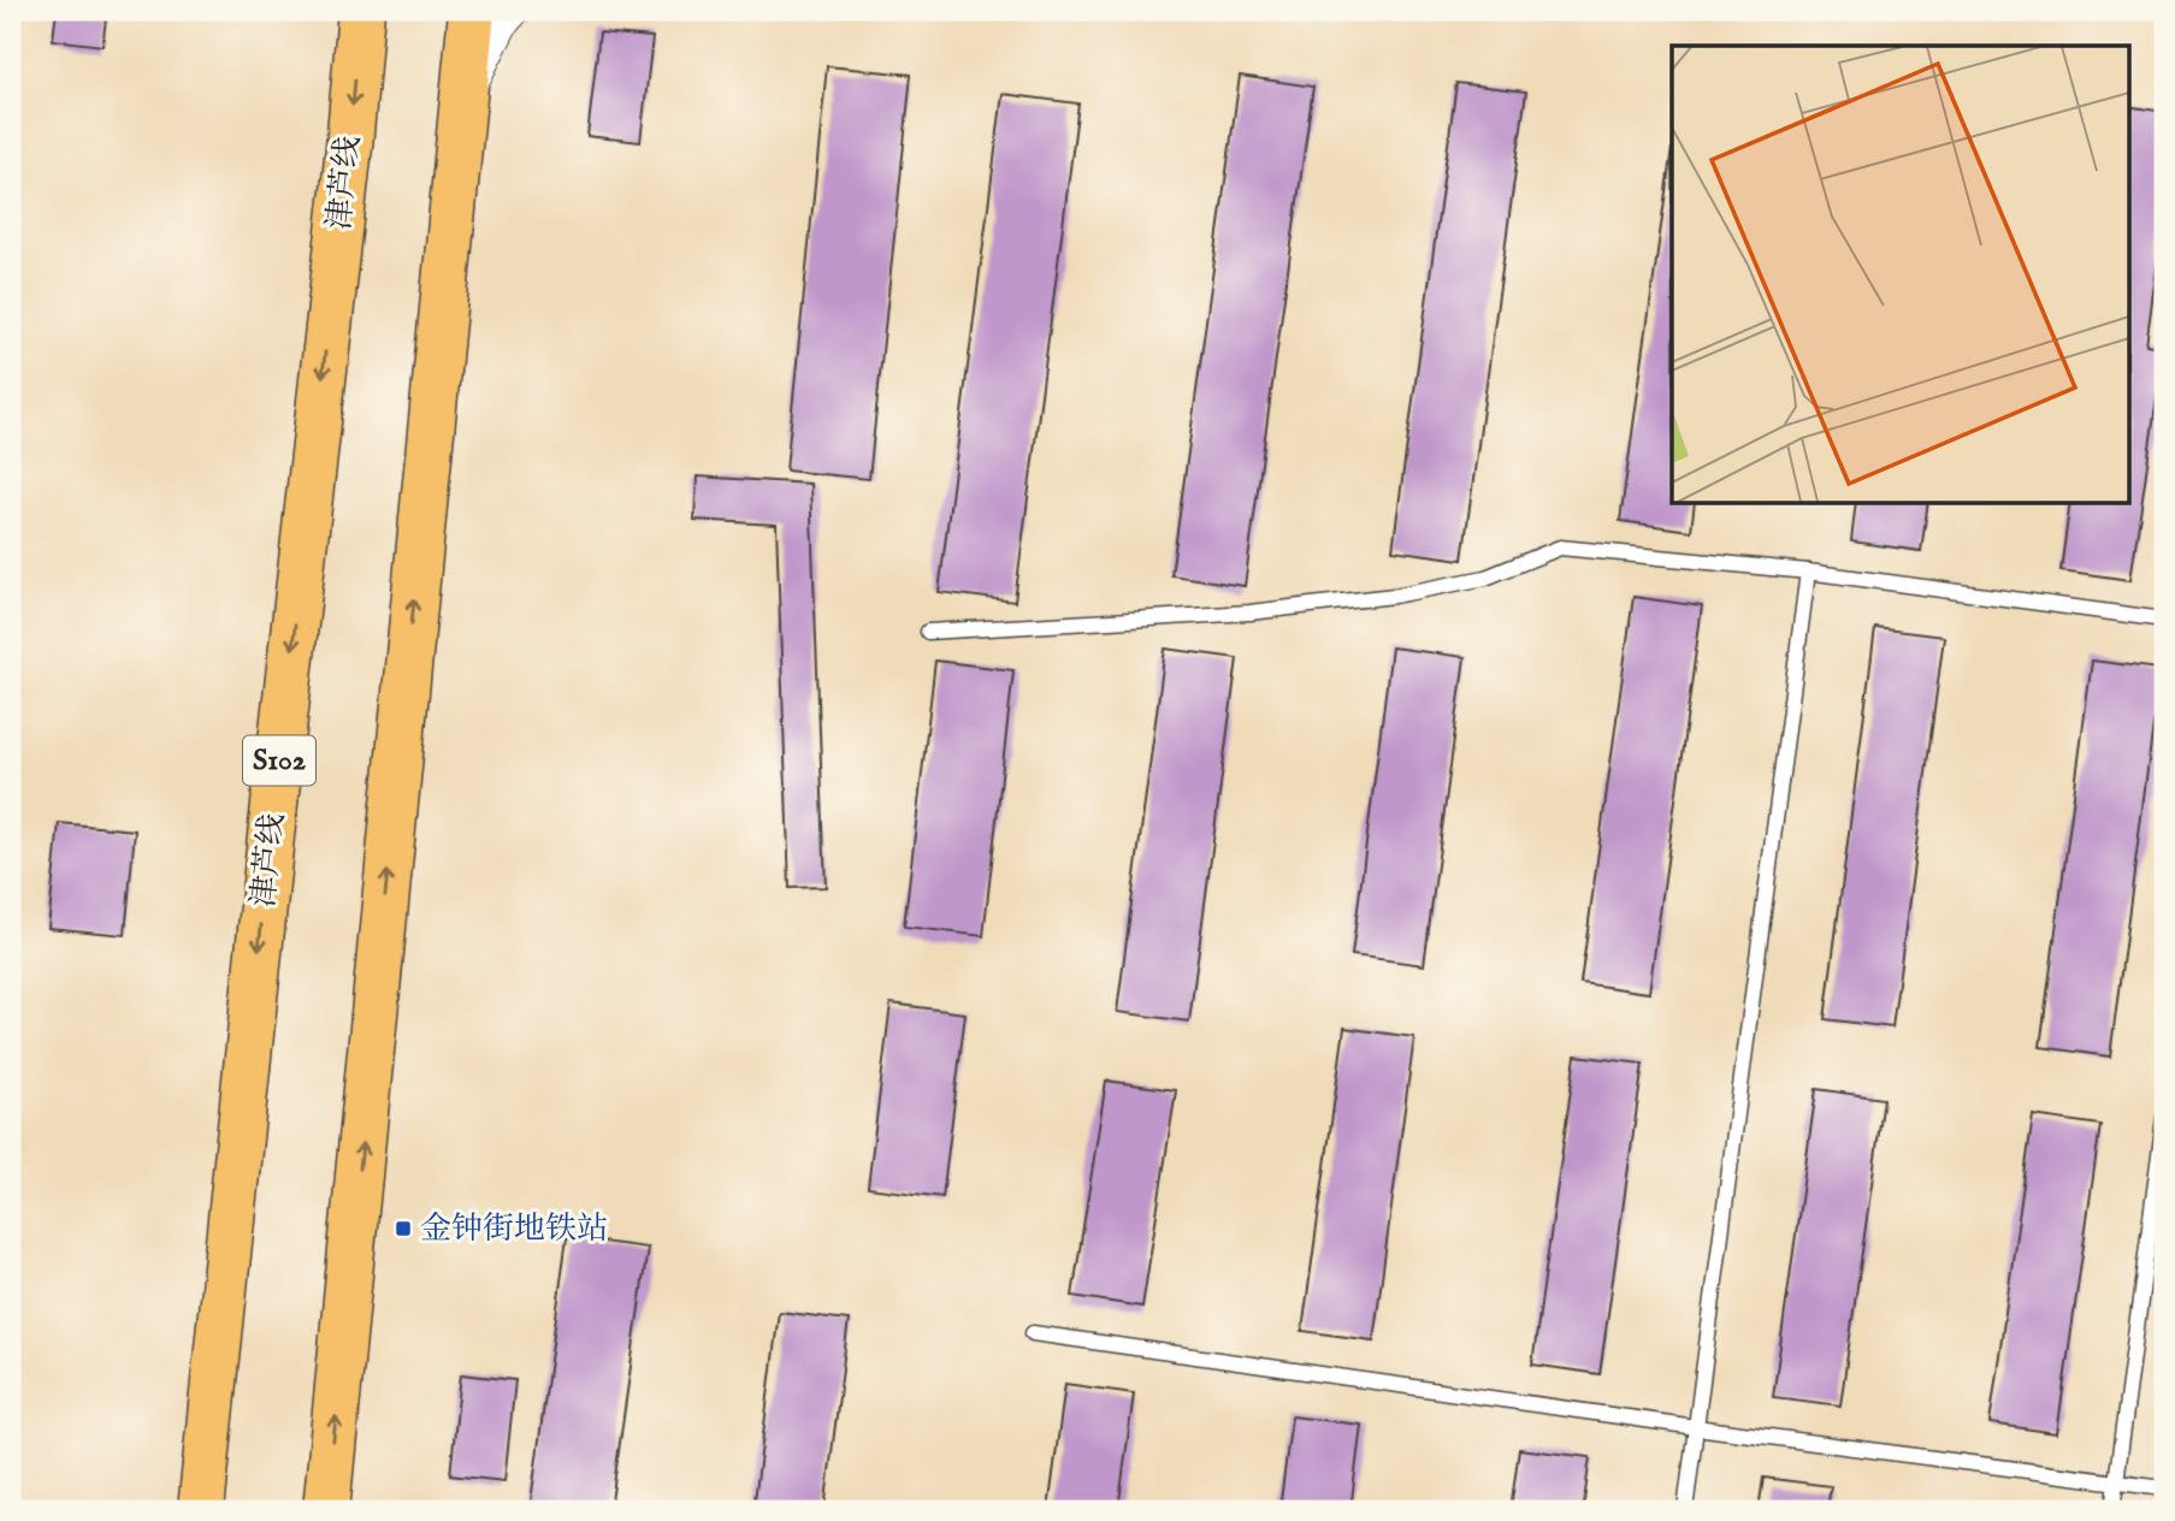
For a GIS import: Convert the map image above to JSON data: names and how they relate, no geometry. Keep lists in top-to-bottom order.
{
  "streets": {
    "highway": ["津芦线", "S102"]
  },
  "places": {
    "transit": ["金钟街地铁站"]
  }
}
